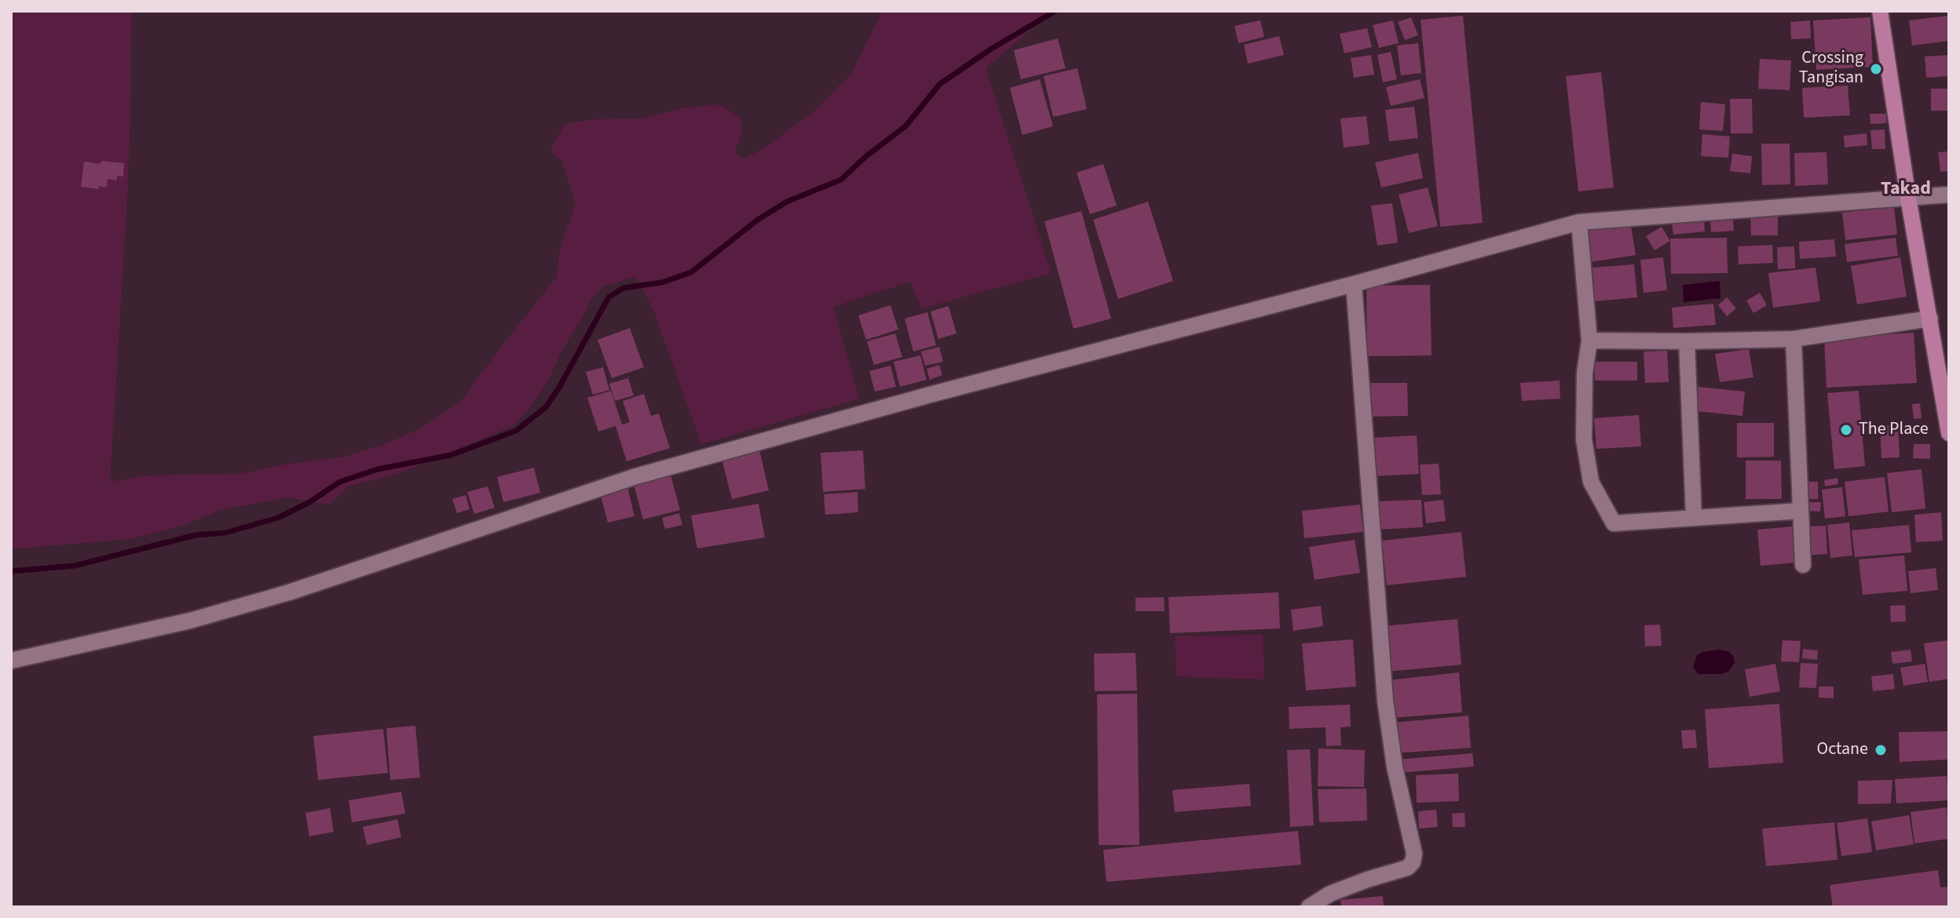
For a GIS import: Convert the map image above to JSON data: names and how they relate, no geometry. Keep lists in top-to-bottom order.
{
  "districts": ["Takad"],
  "places": ["Crossing Tangisan", "The Place", "Octane"]
}
